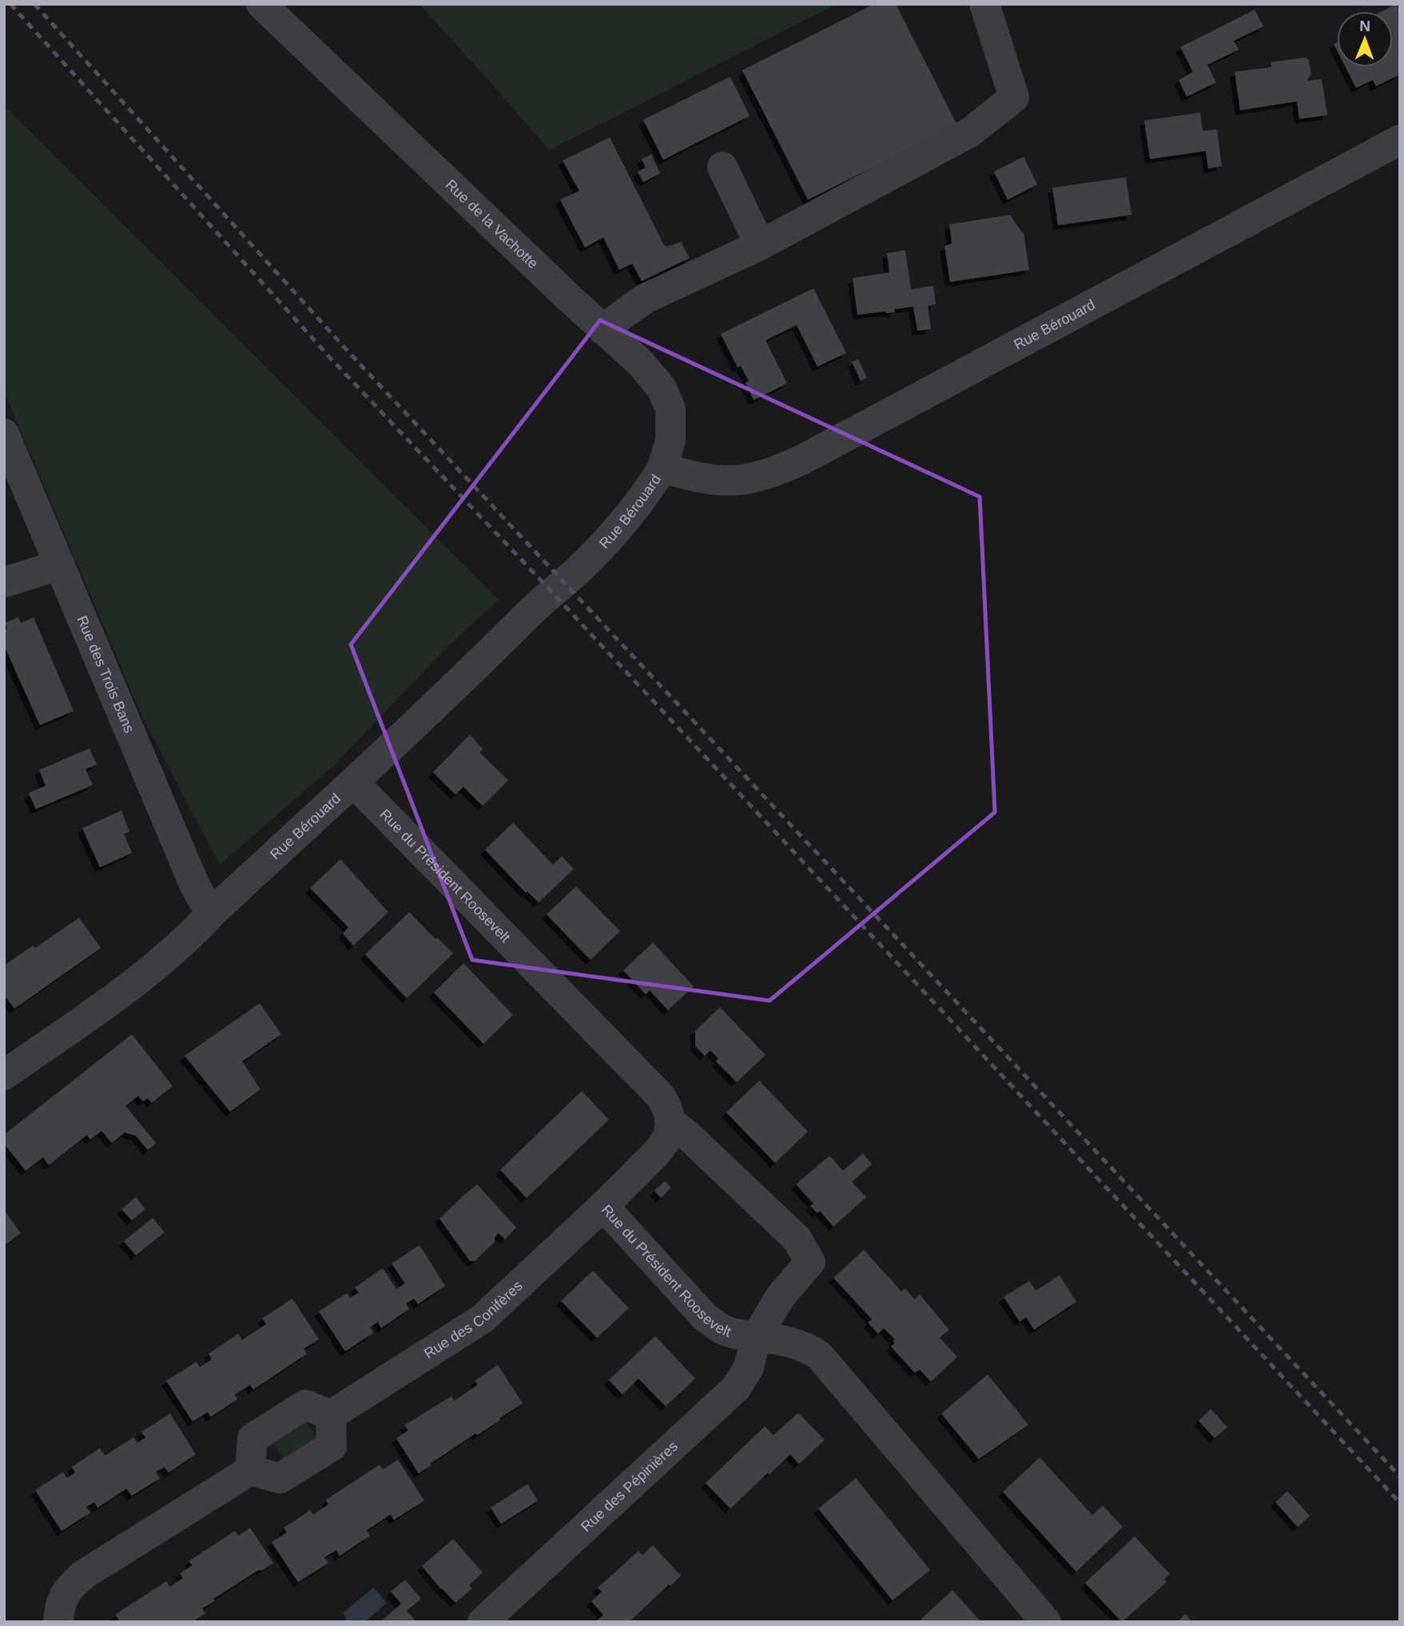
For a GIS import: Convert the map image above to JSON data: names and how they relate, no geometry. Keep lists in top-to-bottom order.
{
  "streets": {
    "street": [
      "Rue de la Vachotte",
      "Rue Bérouard",
      "Rue des Trois Bans",
      "Rue du Président Roosevelt",
      "Rue des Conifères",
      "Rue des Pépinières"
    ]
  },
  "crossings": [
    ["Rue de la Vachotte", "Rue Bérouard"],
    ["Rue Bérouard", "Rue des Trois Bans"],
    ["Rue Bérouard", "Rue du Président Roosevelt"],
    ["Rue du Président Roosevelt", "Rue des Conifères"],
    ["Rue du Président Roosevelt", "Rue des Pépinières"]
  ],
  "north": "top"
}
